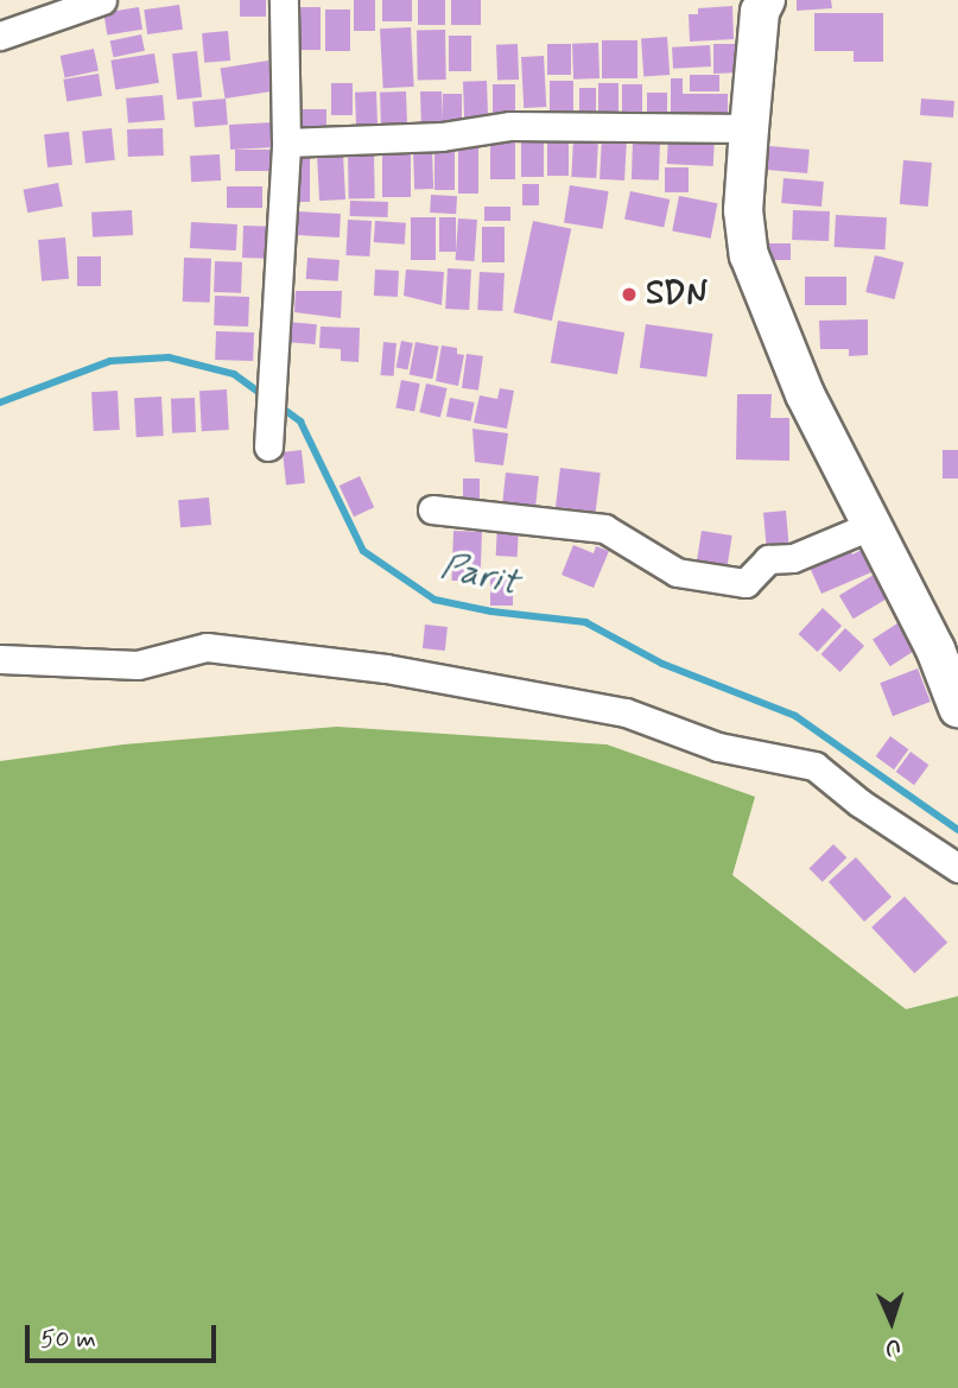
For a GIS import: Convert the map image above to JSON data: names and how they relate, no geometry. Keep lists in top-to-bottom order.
{
  "water": ["Parit"],
  "places": ["SDN"],
  "scale_bar": "50 m",
  "north": "bottom"
}
